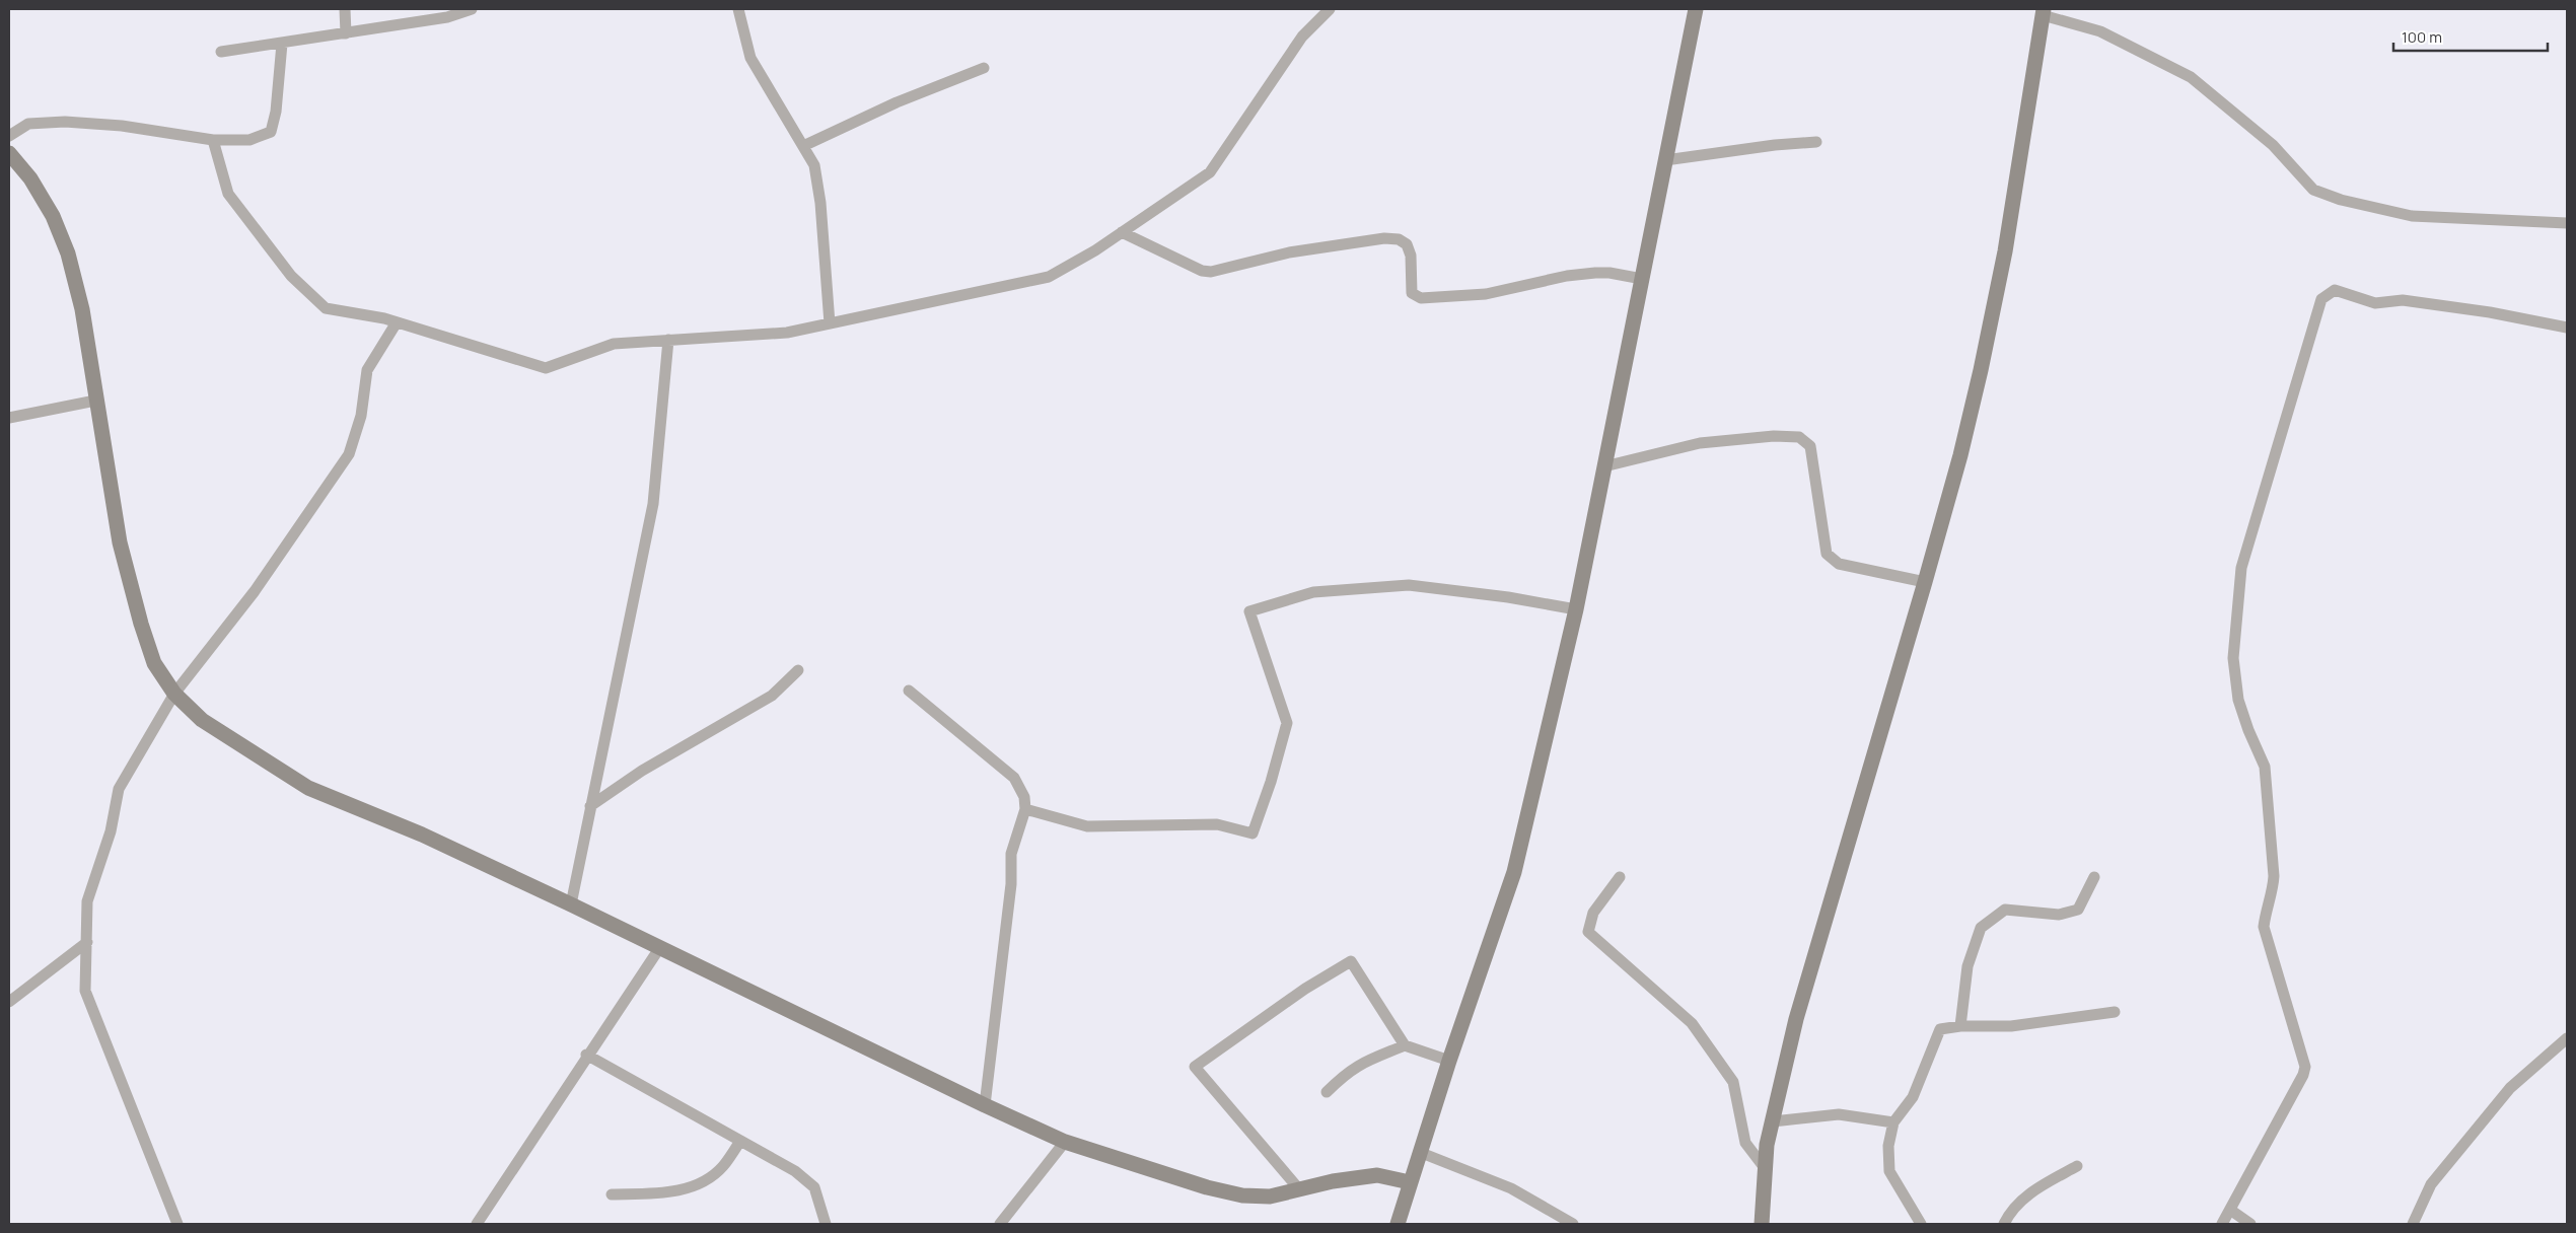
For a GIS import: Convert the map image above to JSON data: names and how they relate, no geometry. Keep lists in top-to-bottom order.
{
  "scale_bar": "100 m"
}
